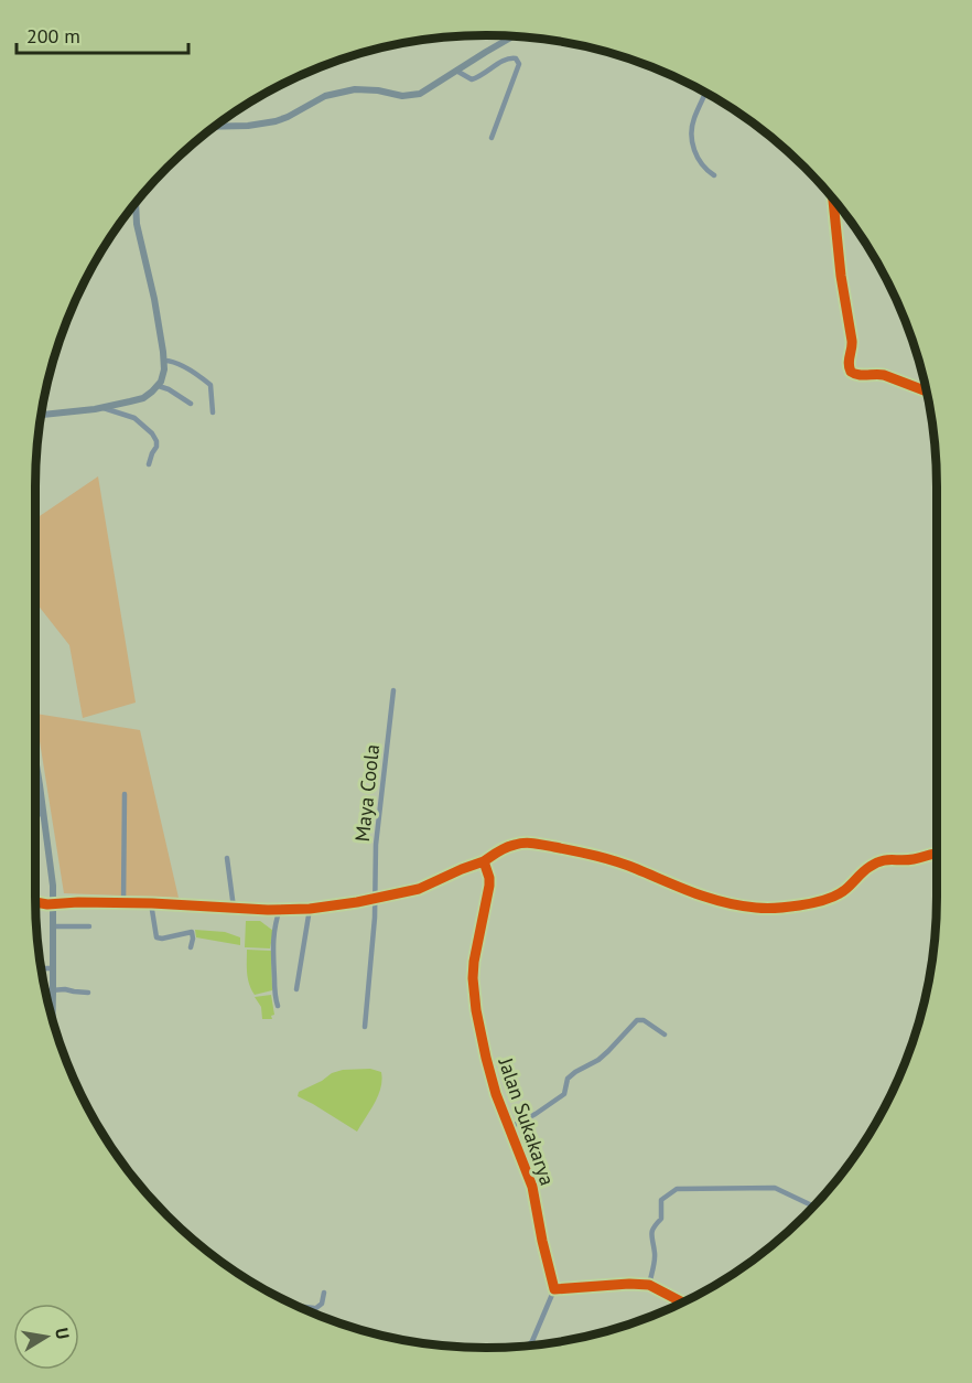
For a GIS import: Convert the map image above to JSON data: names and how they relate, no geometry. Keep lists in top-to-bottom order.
{
  "streets": {
    "street": ["Maya Coola", "Jalan Sukakarya"]
  },
  "scale_bar": "200 m",
  "north": "right"
}
